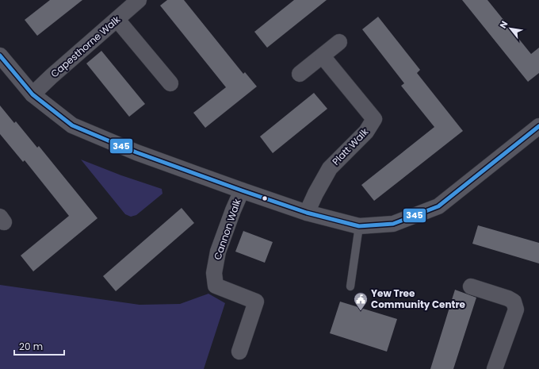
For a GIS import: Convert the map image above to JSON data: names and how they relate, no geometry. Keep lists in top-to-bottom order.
{
  "streets": {
    "street": ["Capesthorne Walk", "Platt Walk", "Cannon Walk"]
  },
  "places": {
    "public building": ["Yew Tree Community Centre"]
  },
  "lines": ["transit line 345"],
  "scale_bar": "20 m",
  "north": "top left"
}
